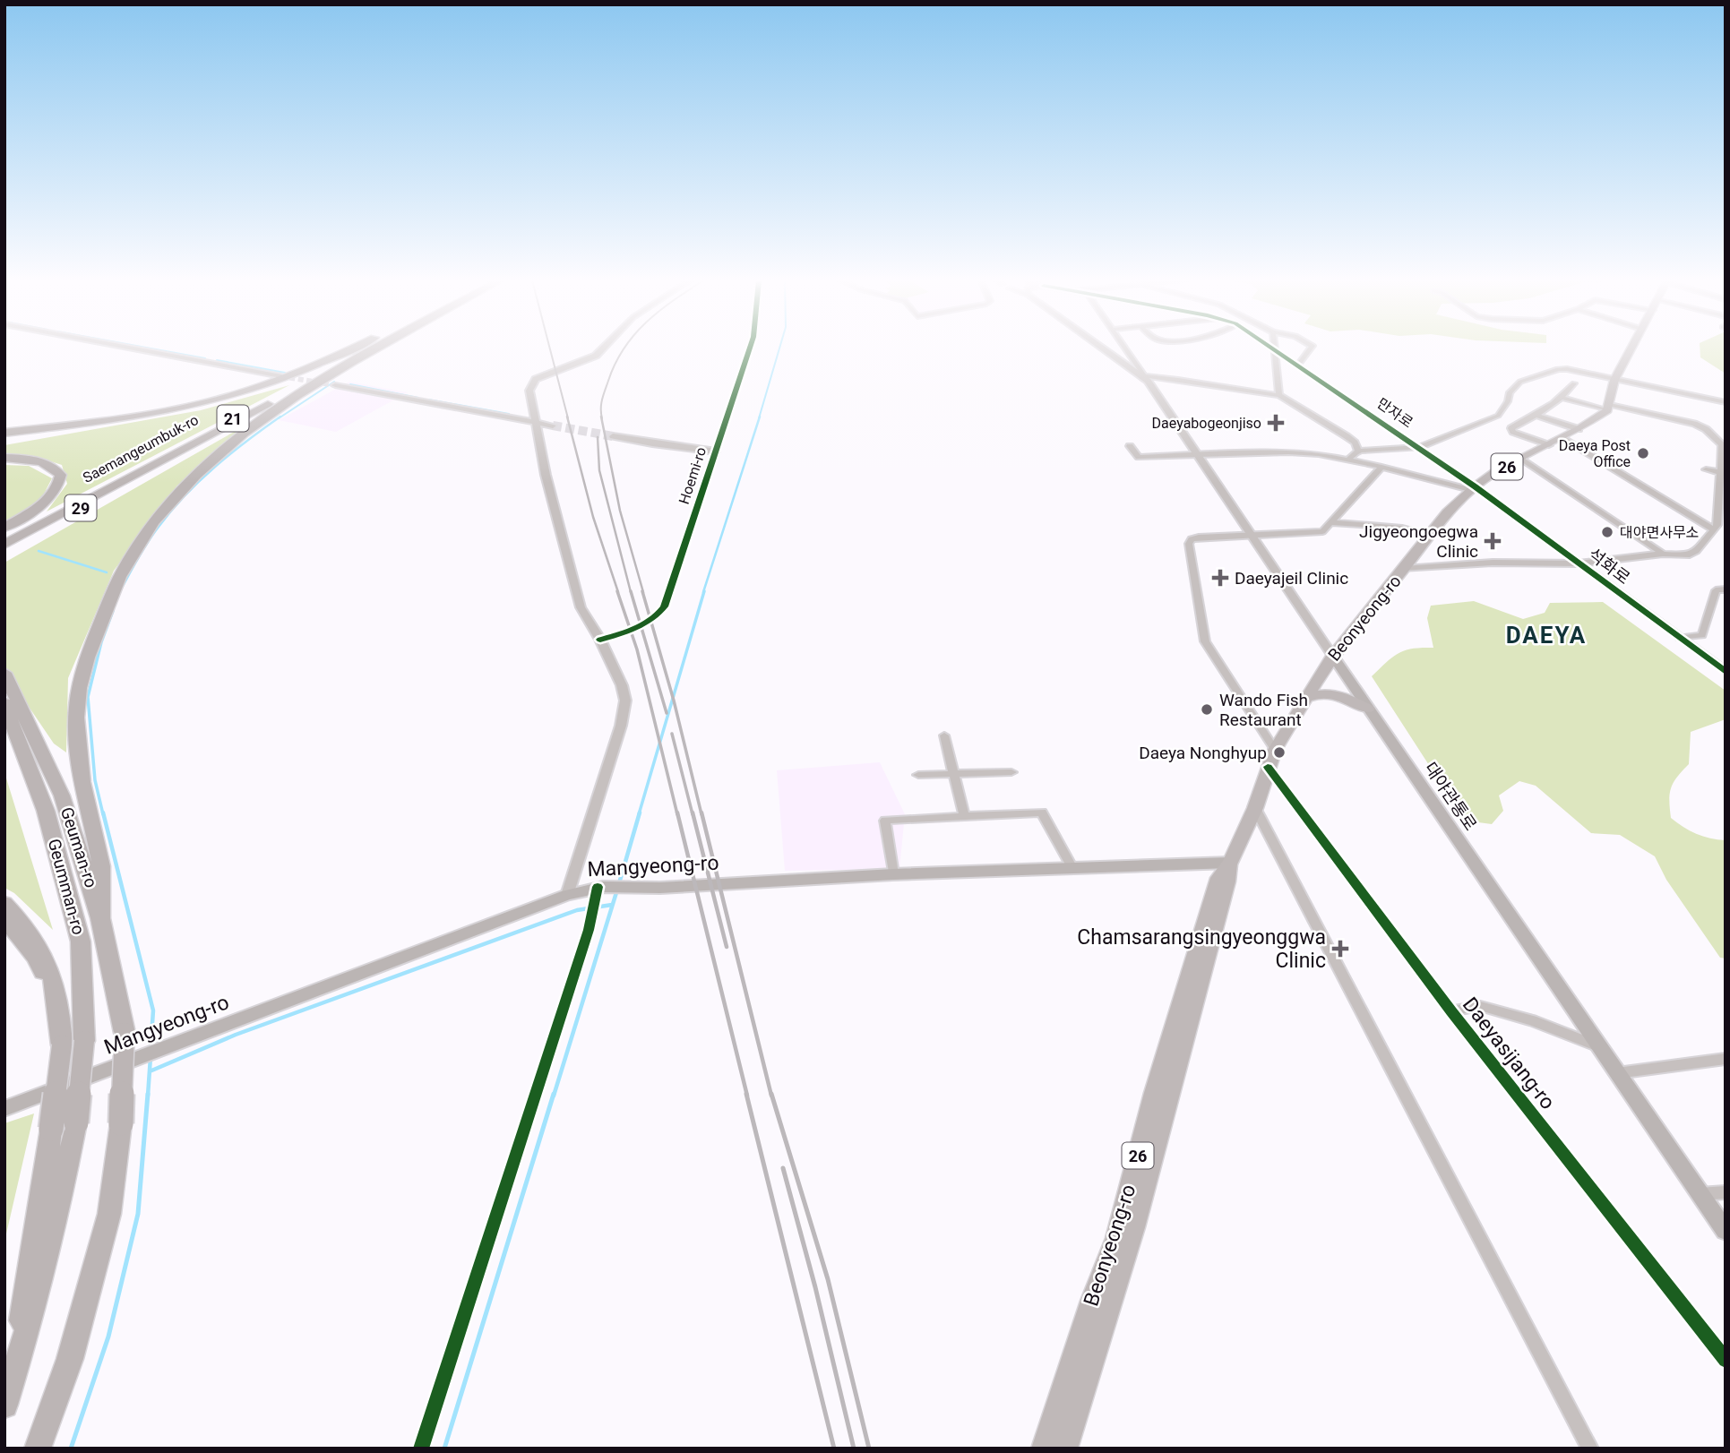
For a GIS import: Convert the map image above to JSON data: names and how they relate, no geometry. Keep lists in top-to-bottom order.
{
  "streets": {
    "highway": [
      "21",
      "Saemangeumbuk-ro",
      "29",
      "Geuman-ro",
      "Geumman-ro"
    ],
    "main road": [
      "26",
      "Beonyeong-ro",
      "대야관통로",
      "Mangyeong-ro"
    ],
    "street": [
      "만자로",
      "Hoemi-ro",
      "석화로",
      "Daeyasijang-ro"
    ]
  },
  "crossings": [
    ["만자로", "석화로"],
    ["만자로", "Beonyeong-ro"],
    ["Saemangeumbuk-ro", "29"],
    ["석화로", "Beonyeong-ro"],
    ["Beonyeong-ro", "대야관통로"],
    ["Beonyeong-ro", "Mangyeong-ro"],
    ["Beonyeong-ro", "Daeyasijang-ro"]
  ],
  "districts": ["DAEYA"],
  "places": {
    "health": [
      "Daeyabogeonjiso",
      "Jigyeongoegwa Clinic",
      "Daeyajeil Clinic",
      "Chamsarangsingyeonggwa Clinic"
    ],
    "other": [
      "Daeya Post Office",
      "대야면사무소",
      "Wando Fish Restaurant",
      "Daeya Nonghyup"
    ]
  }
}
